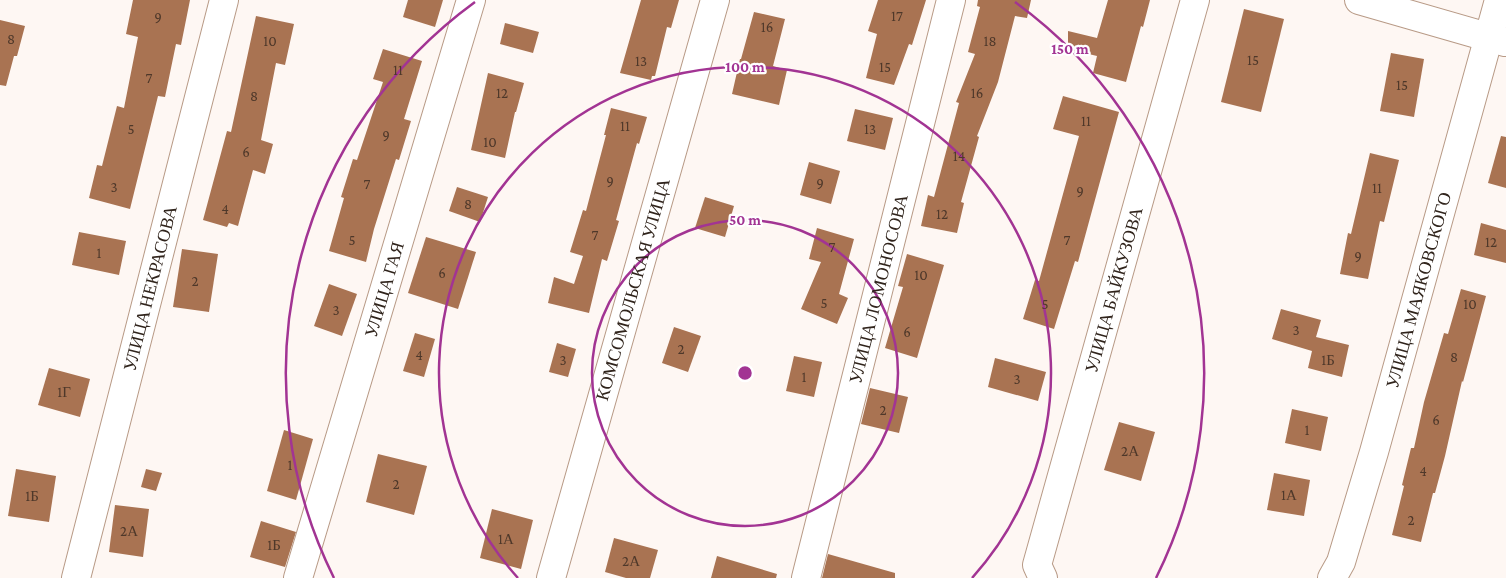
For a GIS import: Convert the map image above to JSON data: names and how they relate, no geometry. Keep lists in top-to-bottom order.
{
  "streets": {
    "street": [
      "УЛИЦА НЕКРАСОВА",
      "УЛИЦА ГАЯ",
      "КОМСОМОЛЬСКАЯ УЛИЦА",
      "УЛИЦА ЛОМОНОСОВА",
      "УЛИЦА БАЙКУЗОВА",
      "УЛИЦА МАЯКОВСКОГО"
    ]
  },
  "house_numbers": [
    "17",
    "9",
    "16",
    "8",
    "10",
    "18",
    "15",
    "13",
    "15",
    "11",
    "7",
    "15",
    "12",
    "16",
    "8",
    "11",
    "11",
    "5",
    "13",
    "9",
    "10",
    "6",
    "14",
    "9",
    "9",
    "7",
    "3",
    "11",
    "9",
    "8",
    "4",
    "12",
    "7",
    "5",
    "7",
    "12",
    "7",
    "1",
    "9",
    "6",
    "10",
    "2",
    "5",
    "5",
    "10",
    "3",
    "3",
    "6",
    "2",
    "4",
    "8",
    "3",
    "1Б",
    "1",
    "3",
    "1Г",
    "2",
    "6",
    "1",
    "2А",
    "1",
    "4",
    "2",
    "1А",
    "1Б",
    "2",
    "2А",
    "1А",
    "1Б",
    "2А"
  ],
  "rings": ["150 m", "100 m", "50 m"]
}
